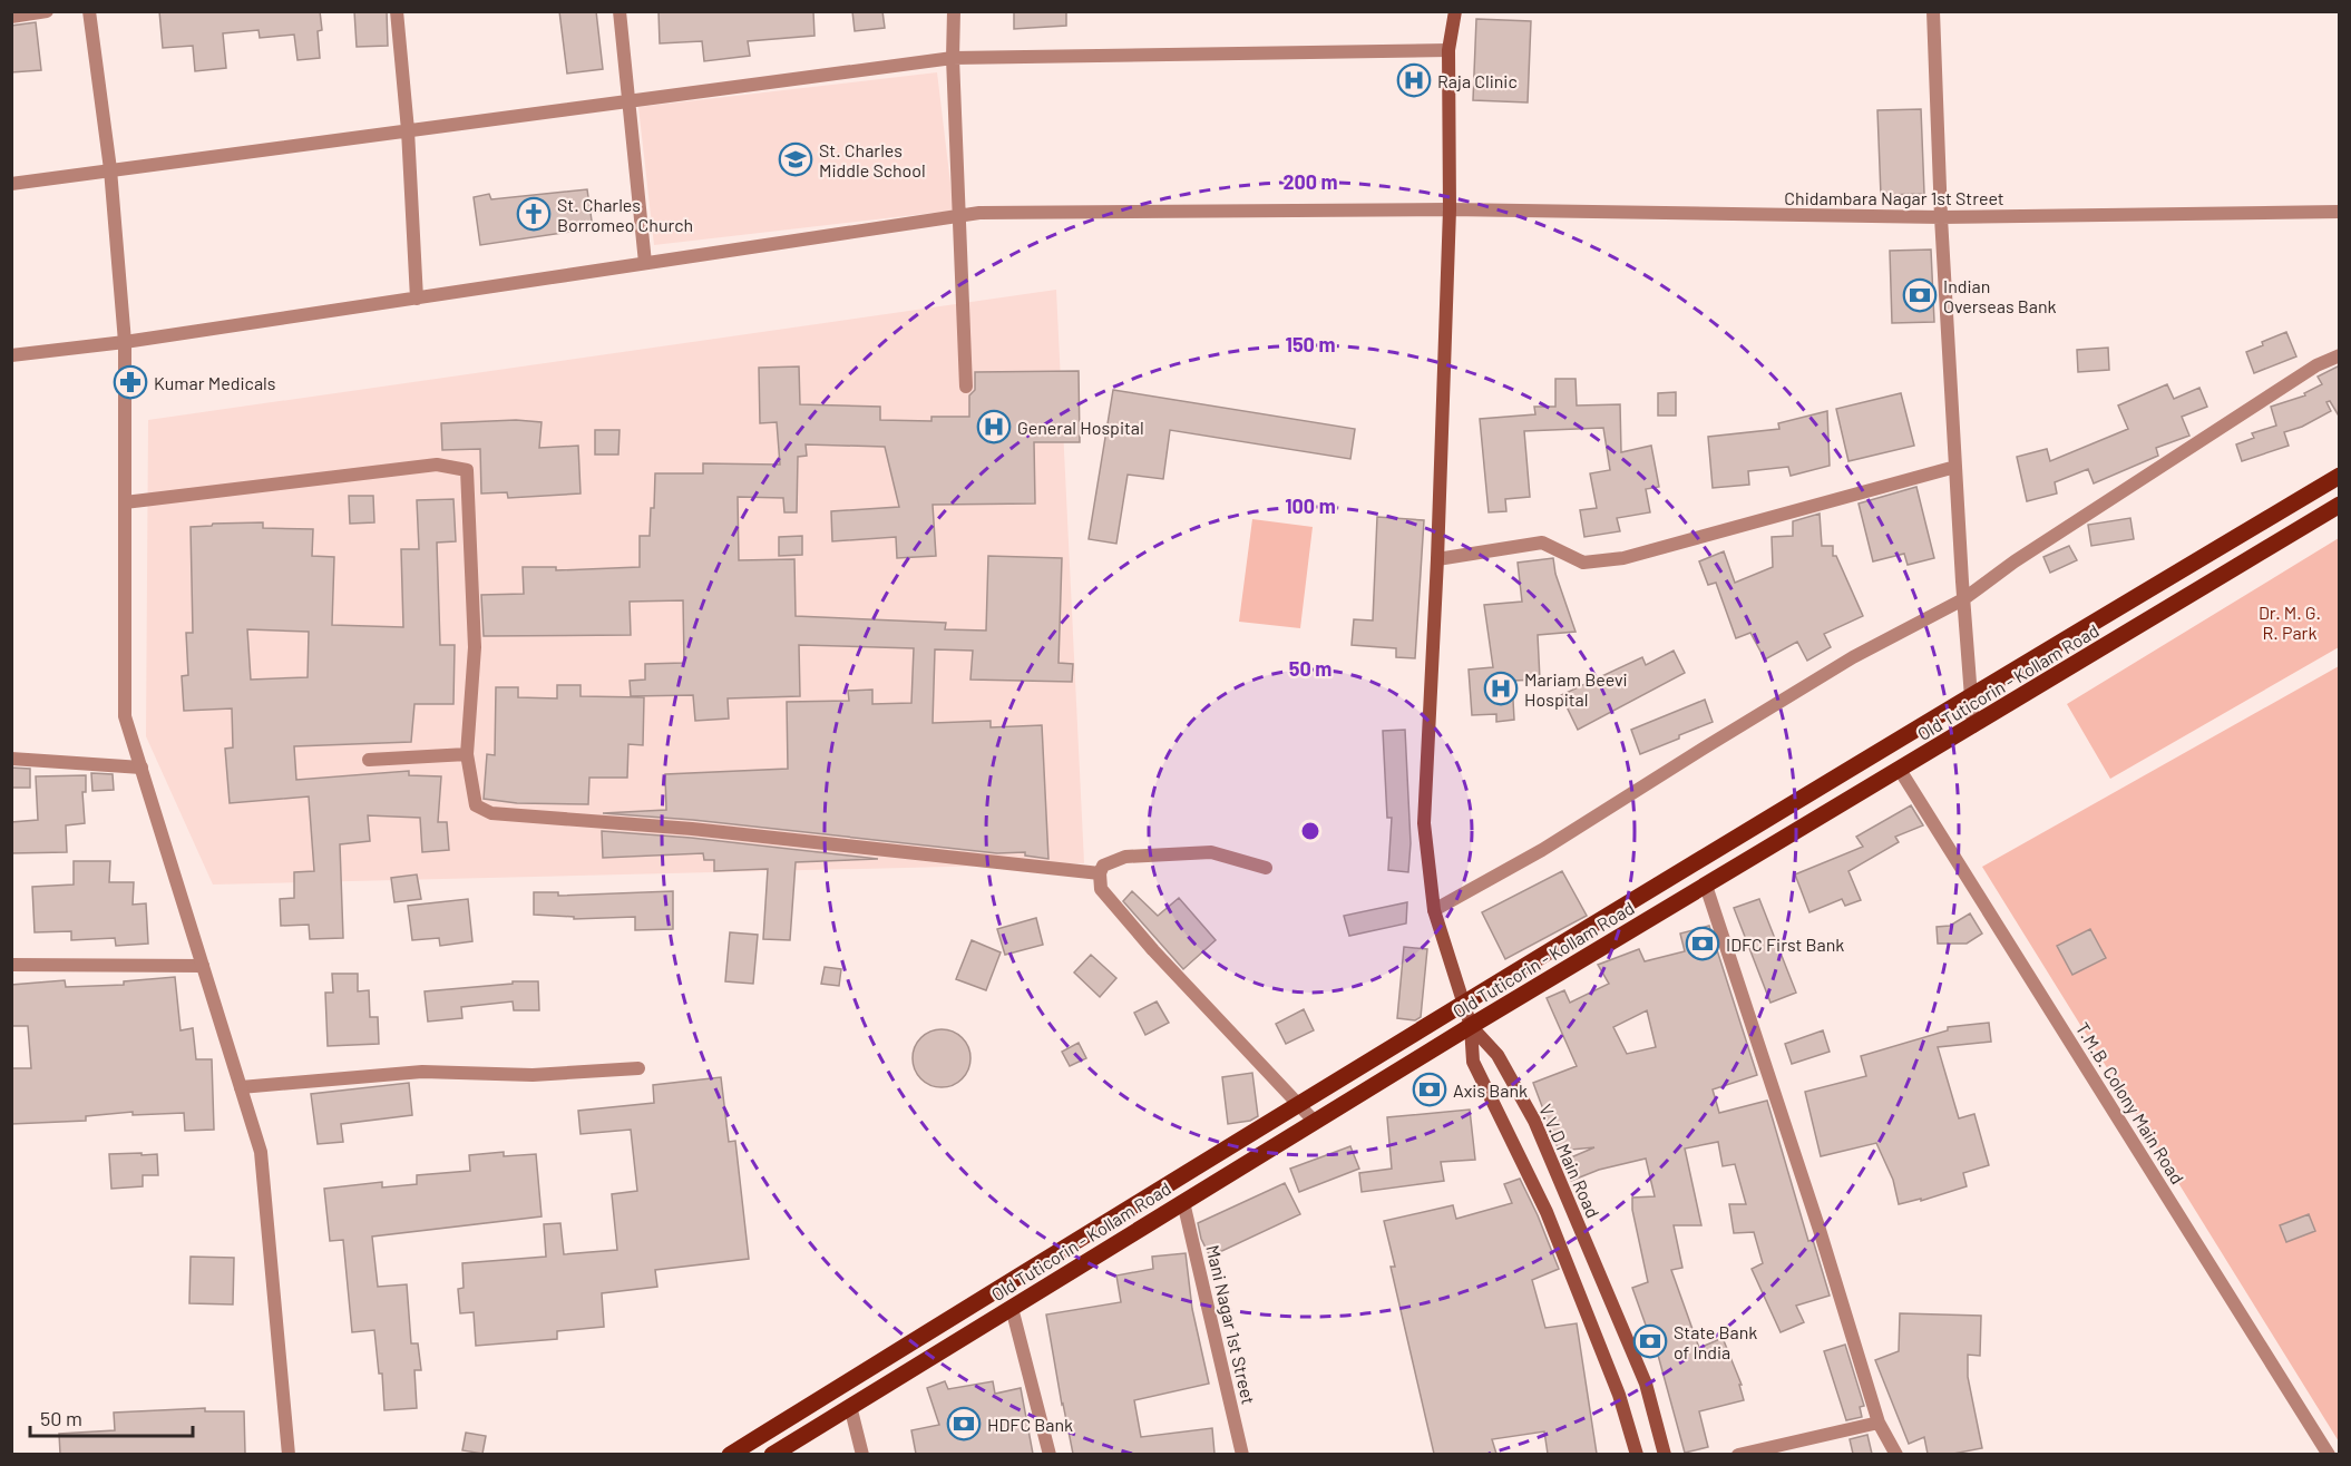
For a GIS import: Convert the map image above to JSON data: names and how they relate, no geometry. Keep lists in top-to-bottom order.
{
  "streets": {
    "main road": ["Old Tuticorin - Kollam Road", "V.V.D Main Road"],
    "street": ["Chidambara Nagar 1st Street", "T.M.B. Colony Main Road", "Mani Nagar 1st Street"]
  },
  "crossings": [
    ["Old Tuticorin - Kollam Road", "T.M.B. Colony Main Road"],
    ["Old Tuticorin - Kollam Road", "V.V.D Main Road"],
    ["Old Tuticorin - Kollam Road", "Mani Nagar 1st Street"]
  ],
  "parks": ["Dr. M. G. R. Park"],
  "places": {
    "hospital": ["Raja Clinic", "General Hospital", "Mariam Beevi Hospital"],
    "school or university": ["St. Charles Middle School"],
    "church": ["St. Charles Borromeo Church"],
    "bank": [
      "Indian Overseas Bank",
      "IDFC First Bank",
      "Axis Bank",
      "State Bank of India",
      "HDFC Bank"
    ],
    "pharmacy": ["Kumar Medicals"]
  },
  "scale_bar": "50 m",
  "rings": [
    "200 m",
    "150 m",
    "100 m",
    "50 m"
  ]
}
